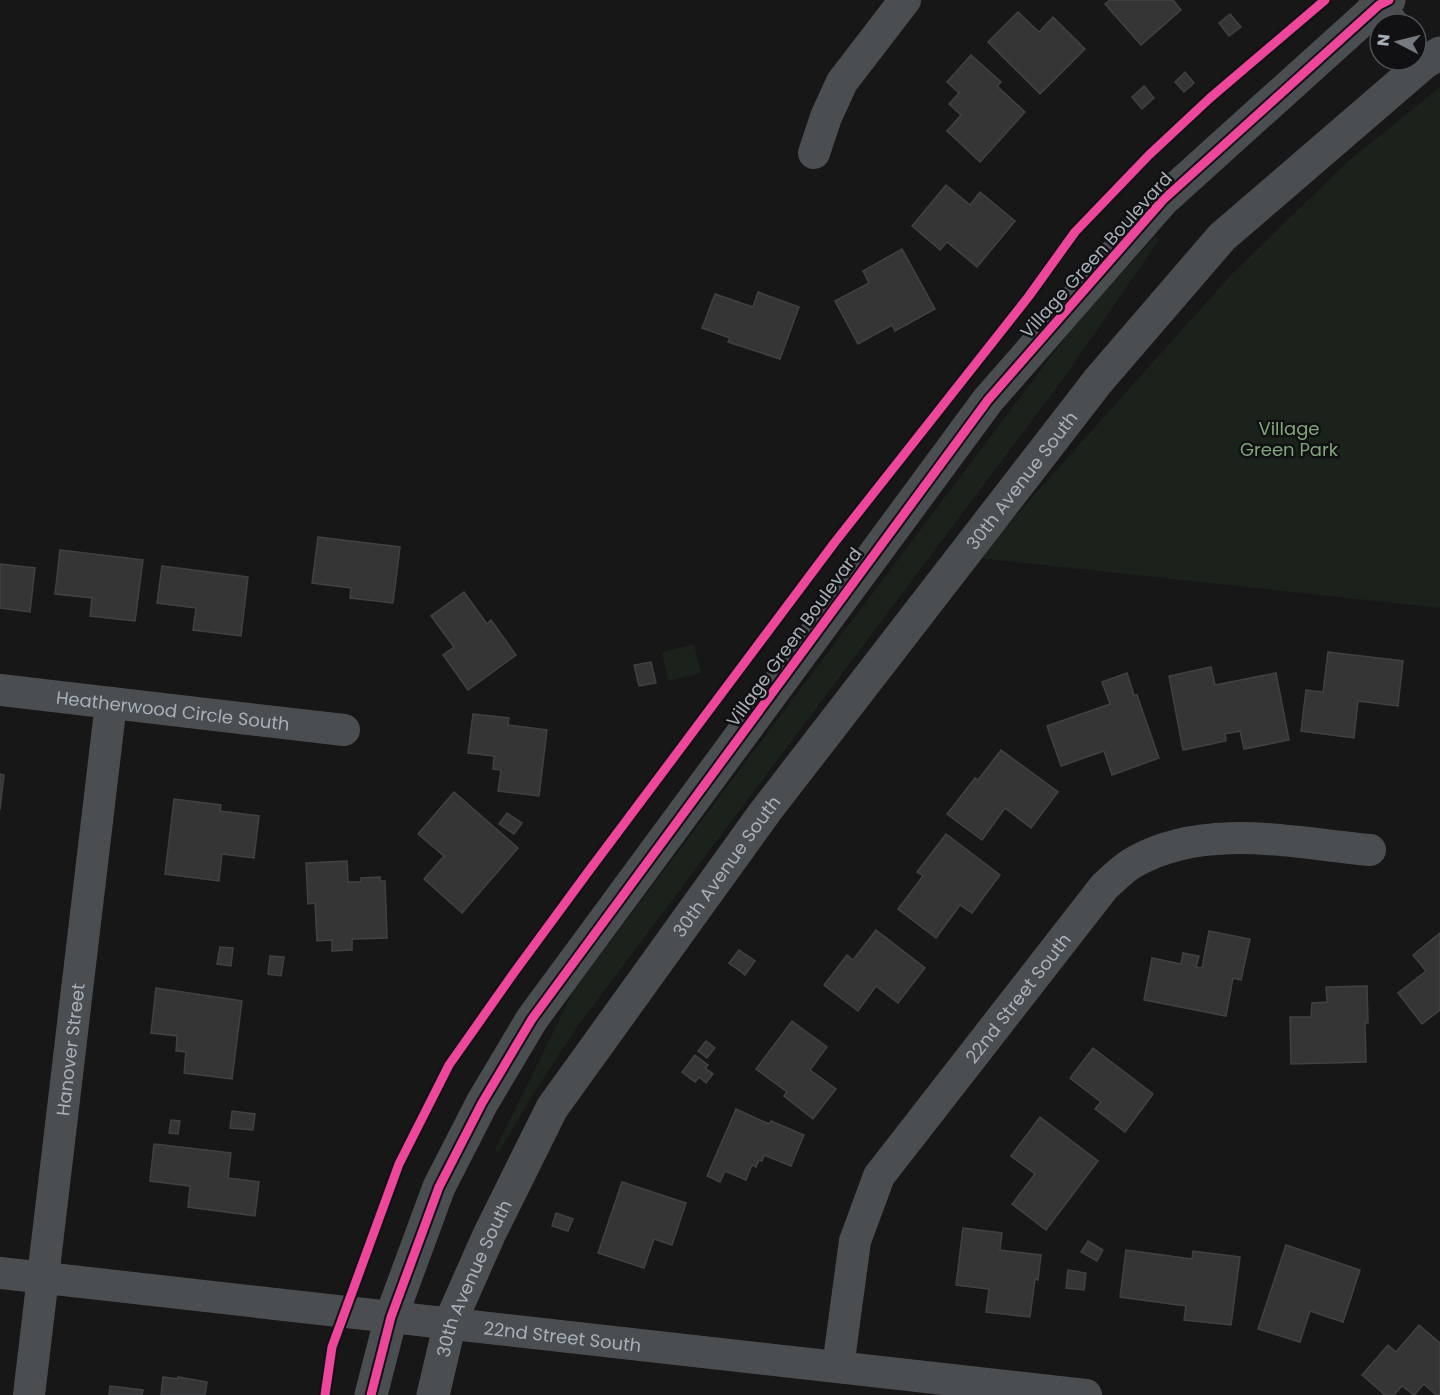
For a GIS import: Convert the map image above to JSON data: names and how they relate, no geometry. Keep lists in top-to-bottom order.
{
  "streets": {
    "street": [
      "Village Green Boulevard",
      "30th Avenue South",
      "Heatherwood Circle South",
      "22nd Street South",
      "Hanover Street"
    ]
  },
  "crossings": [
    ["Village Green Boulevard", "22nd Street South"],
    ["30th Avenue South", "22nd Street South"],
    ["Heatherwood Circle South", "Hanover Street"],
    ["22nd Street South", "Hanover Street"]
  ],
  "parks": ["Village Green Park"],
  "north": "left"
}
